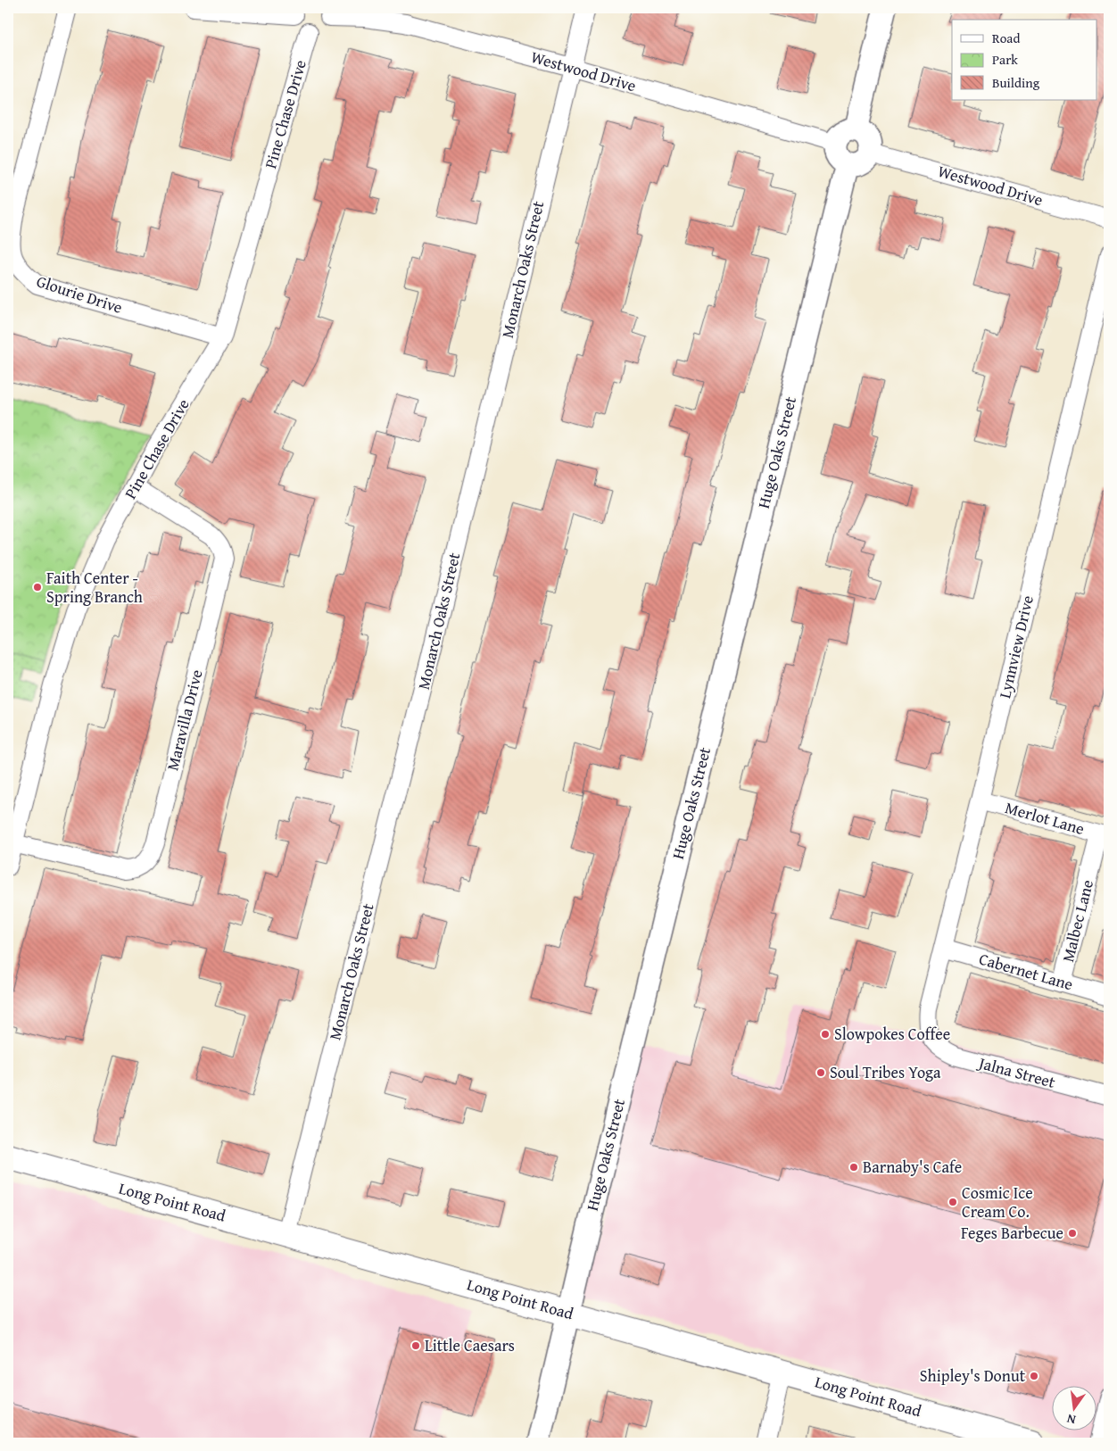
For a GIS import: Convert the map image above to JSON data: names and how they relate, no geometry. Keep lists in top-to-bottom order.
{
  "streets": {
    "main road": ["Long Point Road"],
    "street": [
      "Westwood Drive",
      "Pine Chase Drive",
      "Monarch Oaks Street",
      "Glourie Drive",
      "Huge Oaks Street",
      "Lynnview Drive",
      "Maravilla Drive",
      "Merlot Lane",
      "Malbec Lane",
      "Cabernet Lane",
      "Jalna Street"
    ]
  },
  "crossings": [
    ["Westwood Drive", "Monarch Oaks Street"],
    ["Westwood Drive", "Huge Oaks Street"],
    ["Pine Chase Drive", "Glourie Drive"],
    ["Pine Chase Drive", "Maravilla Drive"],
    ["Monarch Oaks Street", "Long Point Road"],
    ["Huge Oaks Street", "Long Point Road"],
    ["Lynnview Drive", "Merlot Lane"],
    ["Lynnview Drive", "Cabernet Lane"],
    ["Lynnview Drive", "Jalna Street"],
    ["Merlot Lane", "Malbec Lane"],
    ["Malbec Lane", "Cabernet Lane"]
  ],
  "places": [
    "Faith Center - Spring Branch",
    "Slowpokes Coffee",
    "Soul Tribes Yoga",
    "Barnaby's Cafe",
    "Cosmic Ice Cream Co.",
    "Feges Barbecue",
    "Little Caesars",
    "Shipley's Donut"
  ],
  "legend": ["Road", "Park", "Building"],
  "north": "bottom"
}
